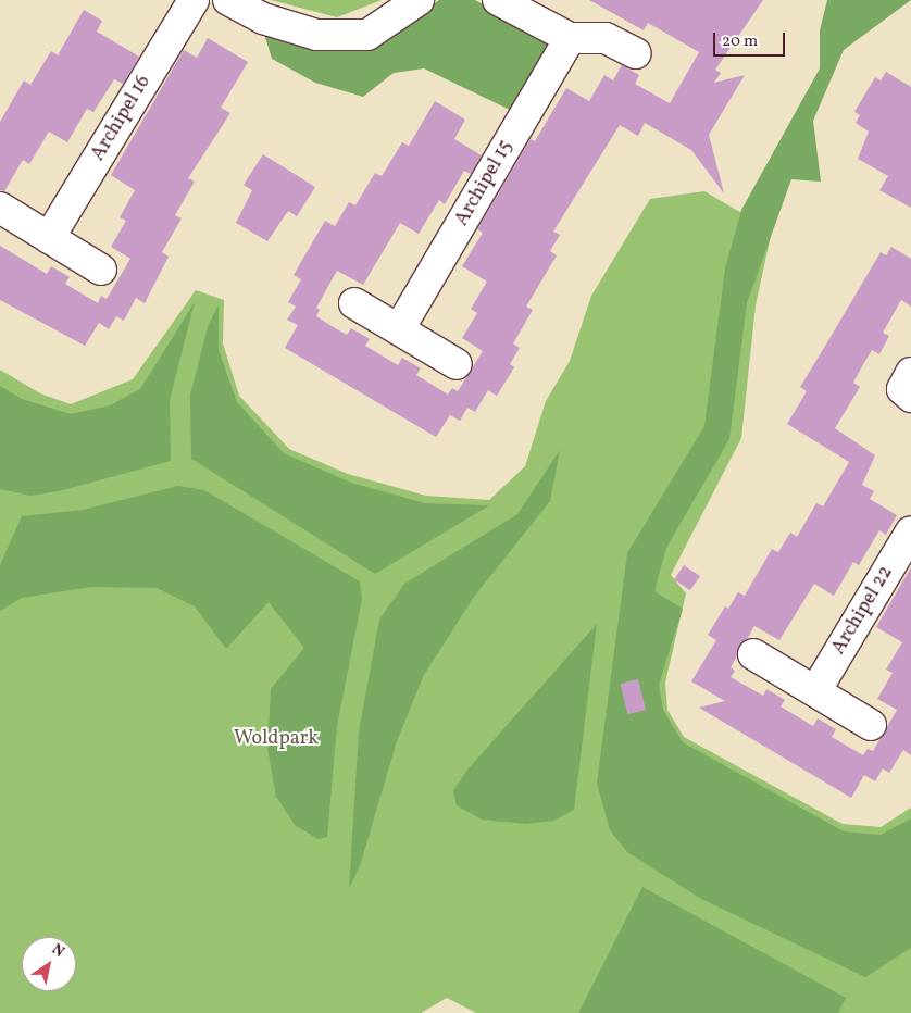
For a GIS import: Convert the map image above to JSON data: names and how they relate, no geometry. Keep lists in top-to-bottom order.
{
  "streets": {
    "street": ["Archipel 16", "Archipel 15", "Archipel 22"]
  },
  "parks": ["Woldpark"],
  "scale_bar": "20 m",
  "north": "top right"
}
